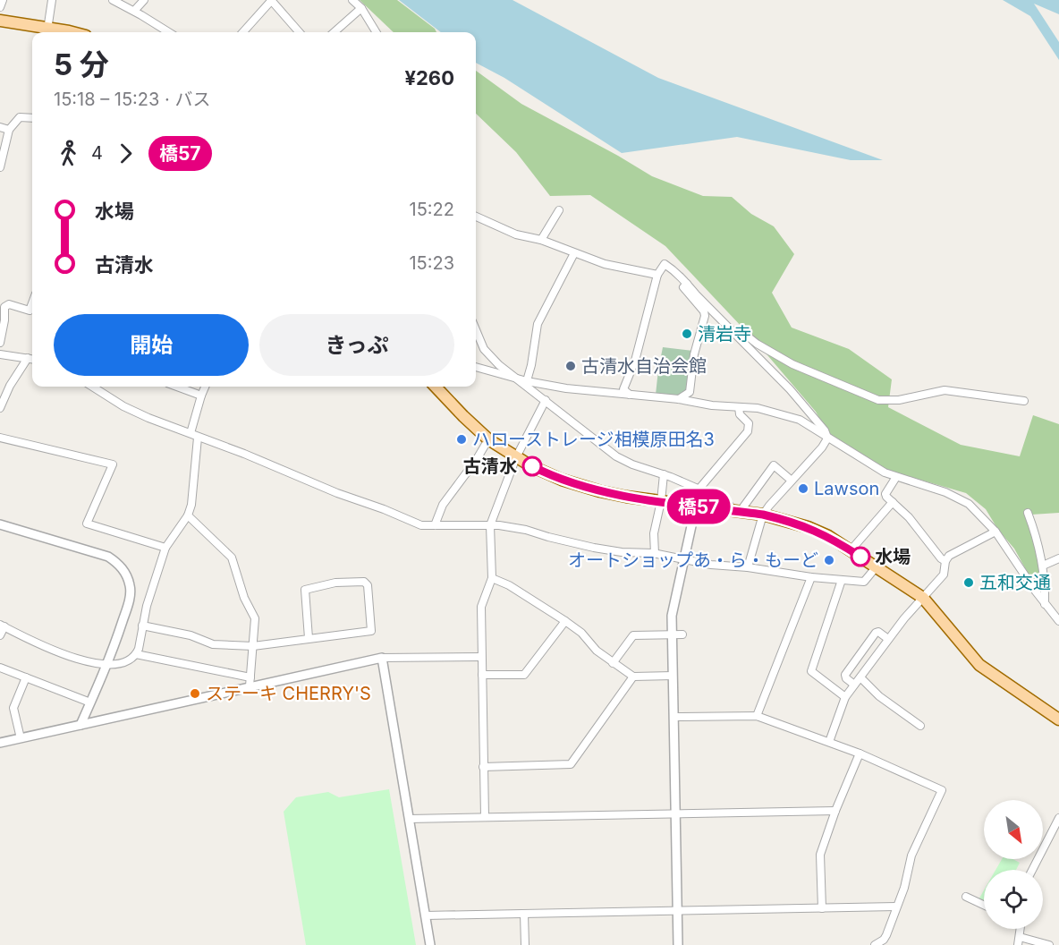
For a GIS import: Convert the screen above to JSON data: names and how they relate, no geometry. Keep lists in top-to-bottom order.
{
  "places": [
    "清岩寺",
    "古清水自治会館",
    "ハローストレージ相模原田名3",
    "古清水",
    "Lawson",
    "水場",
    "オートショップあ・ら・もーど",
    "五和交通",
    "ステーキ CHERRY'S"
  ],
  "lines": ["bus line 橋57"],
  "north": "bottom right",
  "page": {
    "on_map": "橋57",
    "heading": ["5 分", "15:18 – 15:23 · バス", "¥260"],
    "legs": ["4", "橋57"],
    "list": [
      {
        "name": "水場",
        "value": "15:22"
      },
      {
        "name": "古清水",
        "value": "15:23"
      }
    ],
    "buttons": ["開始", "きっぷ"]
  }
}
